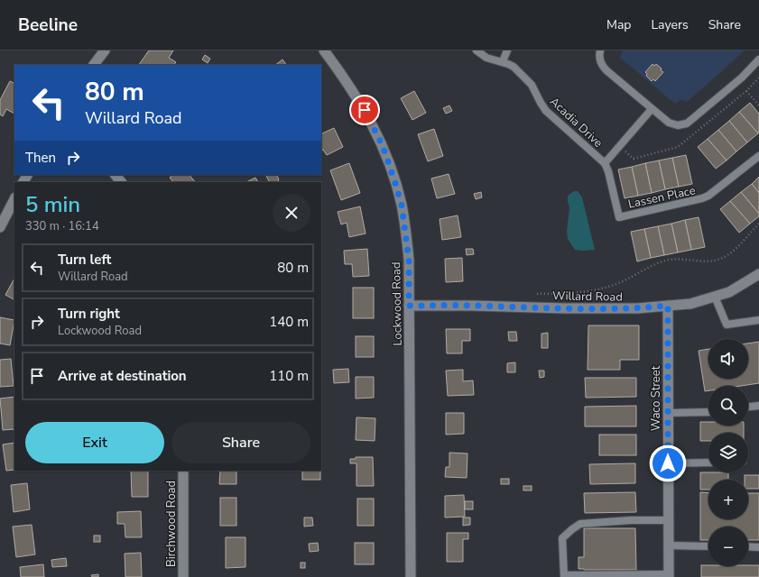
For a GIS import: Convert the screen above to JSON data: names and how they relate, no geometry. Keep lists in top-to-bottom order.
{
  "streets": {
    "street": [
      "Willard Road",
      "Lockwood Road",
      "Waco Street",
      "Birchwood Road"
    ],
    "lane": ["Acadia Drive", "Lassen Place"]
  },
  "crossings": [
    ["Acadia Drive", "Lassen Place"],
    ["Willard Road", "Lockwood Road"],
    ["Willard Road", "Waco Street"]
  ],
  "page": {
    "header": "Beeline",
    "nav": ["Map", "Layers", "Share"],
    "turn": ["80 m", "Willard Road"],
    "then": "Then",
    "heading": ["5 min", "330 m · 16:14"],
    "list": [
      {
        "name": "Turn left",
        "note": "Willard Road",
        "value": "80 m"
      },
      {
        "name": "Turn right",
        "note": "Lockwood Road",
        "value": "140 m"
      },
      {
        "name": "Arrive at destination",
        "value": "110 m"
      }
    ],
    "map_buttons": ["+", "−"],
    "buttons": ["Exit", "Share"]
  }
}
